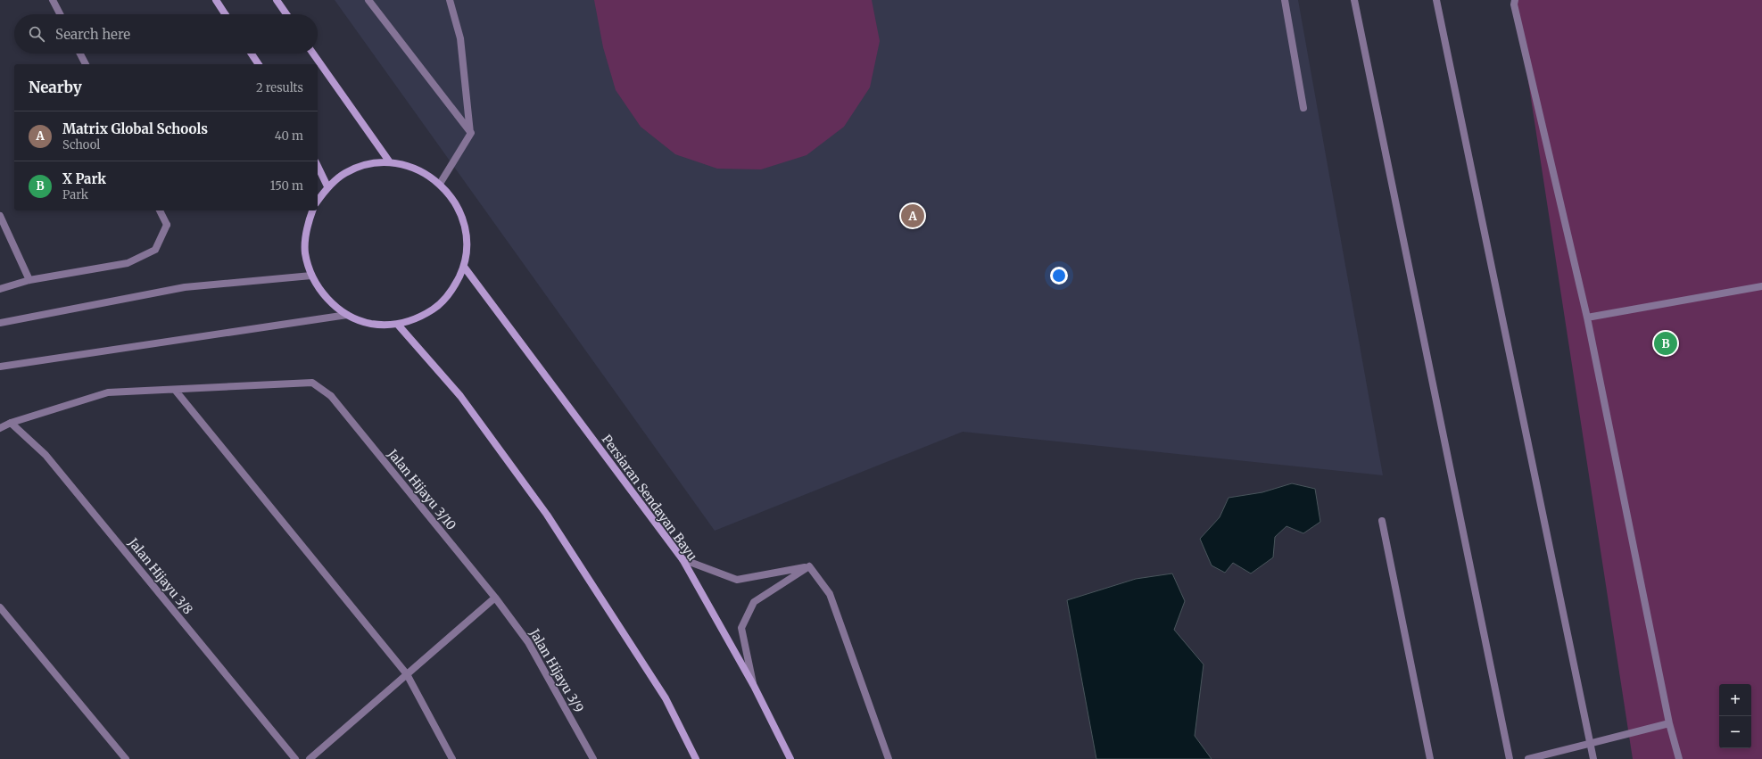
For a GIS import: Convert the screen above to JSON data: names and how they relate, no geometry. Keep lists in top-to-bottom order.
{
  "streets": {
    "street": [
      "Jalan Hijayu 3/10",
      "Persiaran Sendayan Bayu",
      "Jalan Hijayu 3/8",
      "Jalan Hijayu 3/9"
    ]
  },
  "crossings": [
    ["Jalan Hijayu 3/10", "Jalan Hijayu 3/8"],
    ["Jalan Hijayu 3/10", "Jalan Hijayu 3/9"]
  ],
  "page": {
    "search": "Search here",
    "heading": ["Nearby", "2 results"],
    "list": [
      {
        "mark": "A",
        "name": "Matrix Global Schools",
        "note": "School",
        "value": "40 m"
      },
      {
        "mark": "B",
        "name": "X Park",
        "note": "Park",
        "value": "150 m"
      }
    ],
    "pins": ["A", "B"],
    "map_buttons": ["+", "−"]
  }
}
